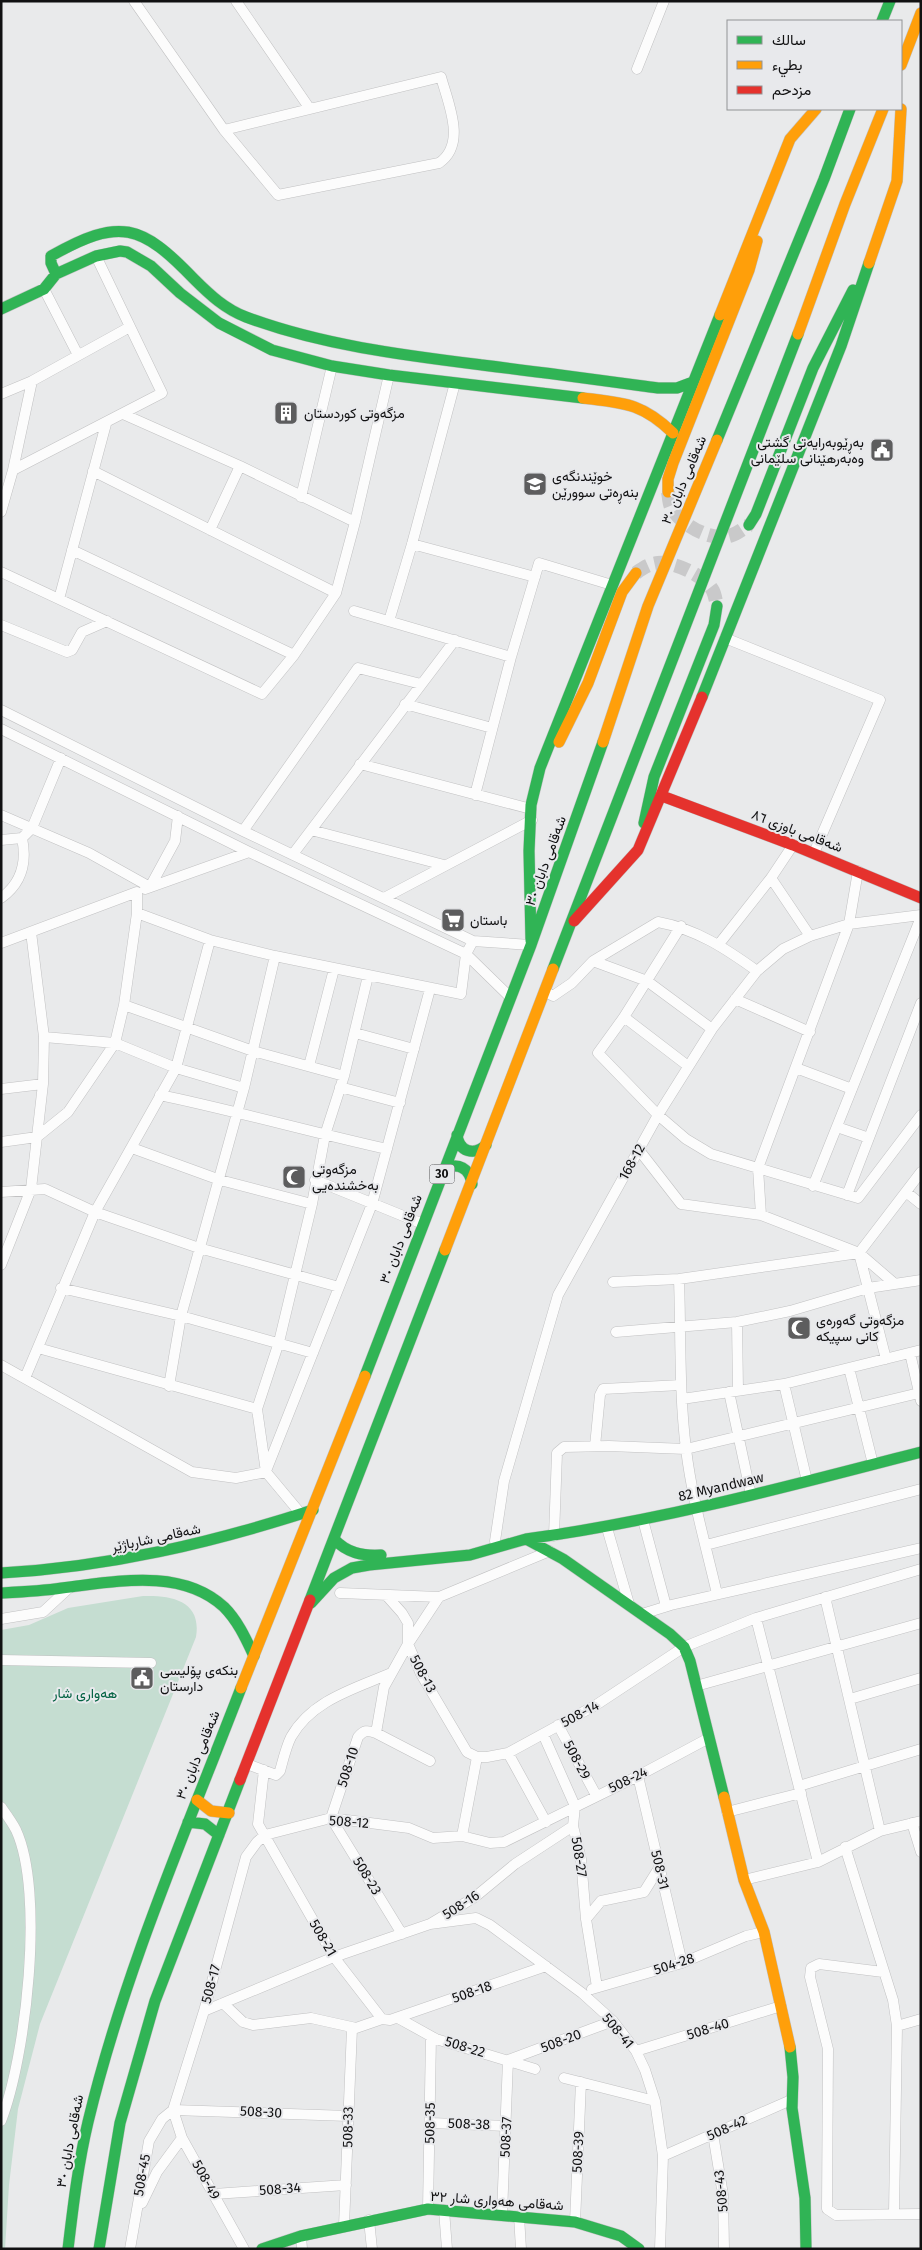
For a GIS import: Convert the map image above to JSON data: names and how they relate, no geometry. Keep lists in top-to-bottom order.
{
  "streets": {
    "street": [
      "شەقامی دابان ٣٠",
      "شەقامی باوزی ٨٦",
      "168-12",
      "30",
      "82 Myandwaw",
      "شەقامی شارباژێر",
      "508-13",
      "508-14",
      "508-29",
      "508-10",
      "508-24",
      "508-12",
      "508-27",
      "508-31",
      "508-23",
      "508-16",
      "508-21",
      "504-28",
      "508-17",
      "508-18",
      "508-40",
      "508-41",
      "508-20",
      "508-22",
      "508-30",
      "508-35",
      "508-38",
      "508-33",
      "508-42",
      "508-37",
      "508-39",
      "508-45",
      "508-49",
      "508-34",
      "508-43",
      "شەقامی هەواری شار ٣٢"
    ]
  },
  "crossings": [
    ["شەقامی دابان ٣٠", "شەقامی شارباژێر"],
    ["508-13", "508-14"],
    ["508-14", "508-29"],
    ["508-14", "508-27"],
    ["508-29", "508-24"],
    ["508-10", "508-12"],
    ["508-10", "508-23"],
    ["508-24", "508-12"],
    ["508-24", "508-27"],
    ["508-24", "508-31"],
    ["508-12", "508-23"],
    ["508-12", "508-21"],
    ["508-12", "508-17"],
    ["508-27", "508-16"],
    ["508-27", "504-28"],
    ["508-31", "504-28"],
    ["508-23", "508-16"],
    ["508-16", "508-21"],
    ["508-16", "508-17"],
    ["508-16", "508-41"],
    ["508-21", "508-17"],
    ["504-28", "508-41"],
    ["508-17", "508-30"],
    ["508-17", "508-45"],
    ["508-17", "508-49"],
    ["508-18", "508-41"],
    ["508-18", "508-22"],
    ["508-40", "508-41"],
    ["508-41", "508-20"],
    ["508-41", "508-42"],
    ["508-20", "508-22"],
    ["508-20", "508-37"],
    ["508-22", "508-35"],
    ["508-22", "508-37"],
    ["508-30", "508-33"],
    ["508-30", "508-45"],
    ["508-30", "508-49"],
    ["508-35", "508-38"],
    ["508-35", "شەقامی هەواری شار ٣٢"],
    ["508-38", "508-37"],
    ["508-33", "508-34"],
    ["508-33", "شەقامی هەواری شار ٣٢"],
    ["508-42", "508-43"],
    ["508-37", "شەقامی هەواری شار ٣٢"],
    ["508-39", "شەقامی هەواری شار ٣٢"],
    ["508-45", "508-49"],
    ["508-49", "508-34"]
  ],
  "parks": ["هەواری شار"],
  "places": {
    "building": ["مزگەوتی کوردستان"],
    "public building": ["بەڕێوبەرایەتی گشتی وەبەرهێنانی سلێمانی", "بنکەی پۆلیسی دارستان"],
    "school or university": ["خوێندنگەی بنەڕەتی سوورێن"],
    "supermarket": ["باستان"],
    "mosque": ["مزگەوتی بەخشندەیی", "مزگەوتی گەورەی کانی سپیکە"]
  },
  "legend": ["سالك", "بطيء", "مزدحم"]
}
